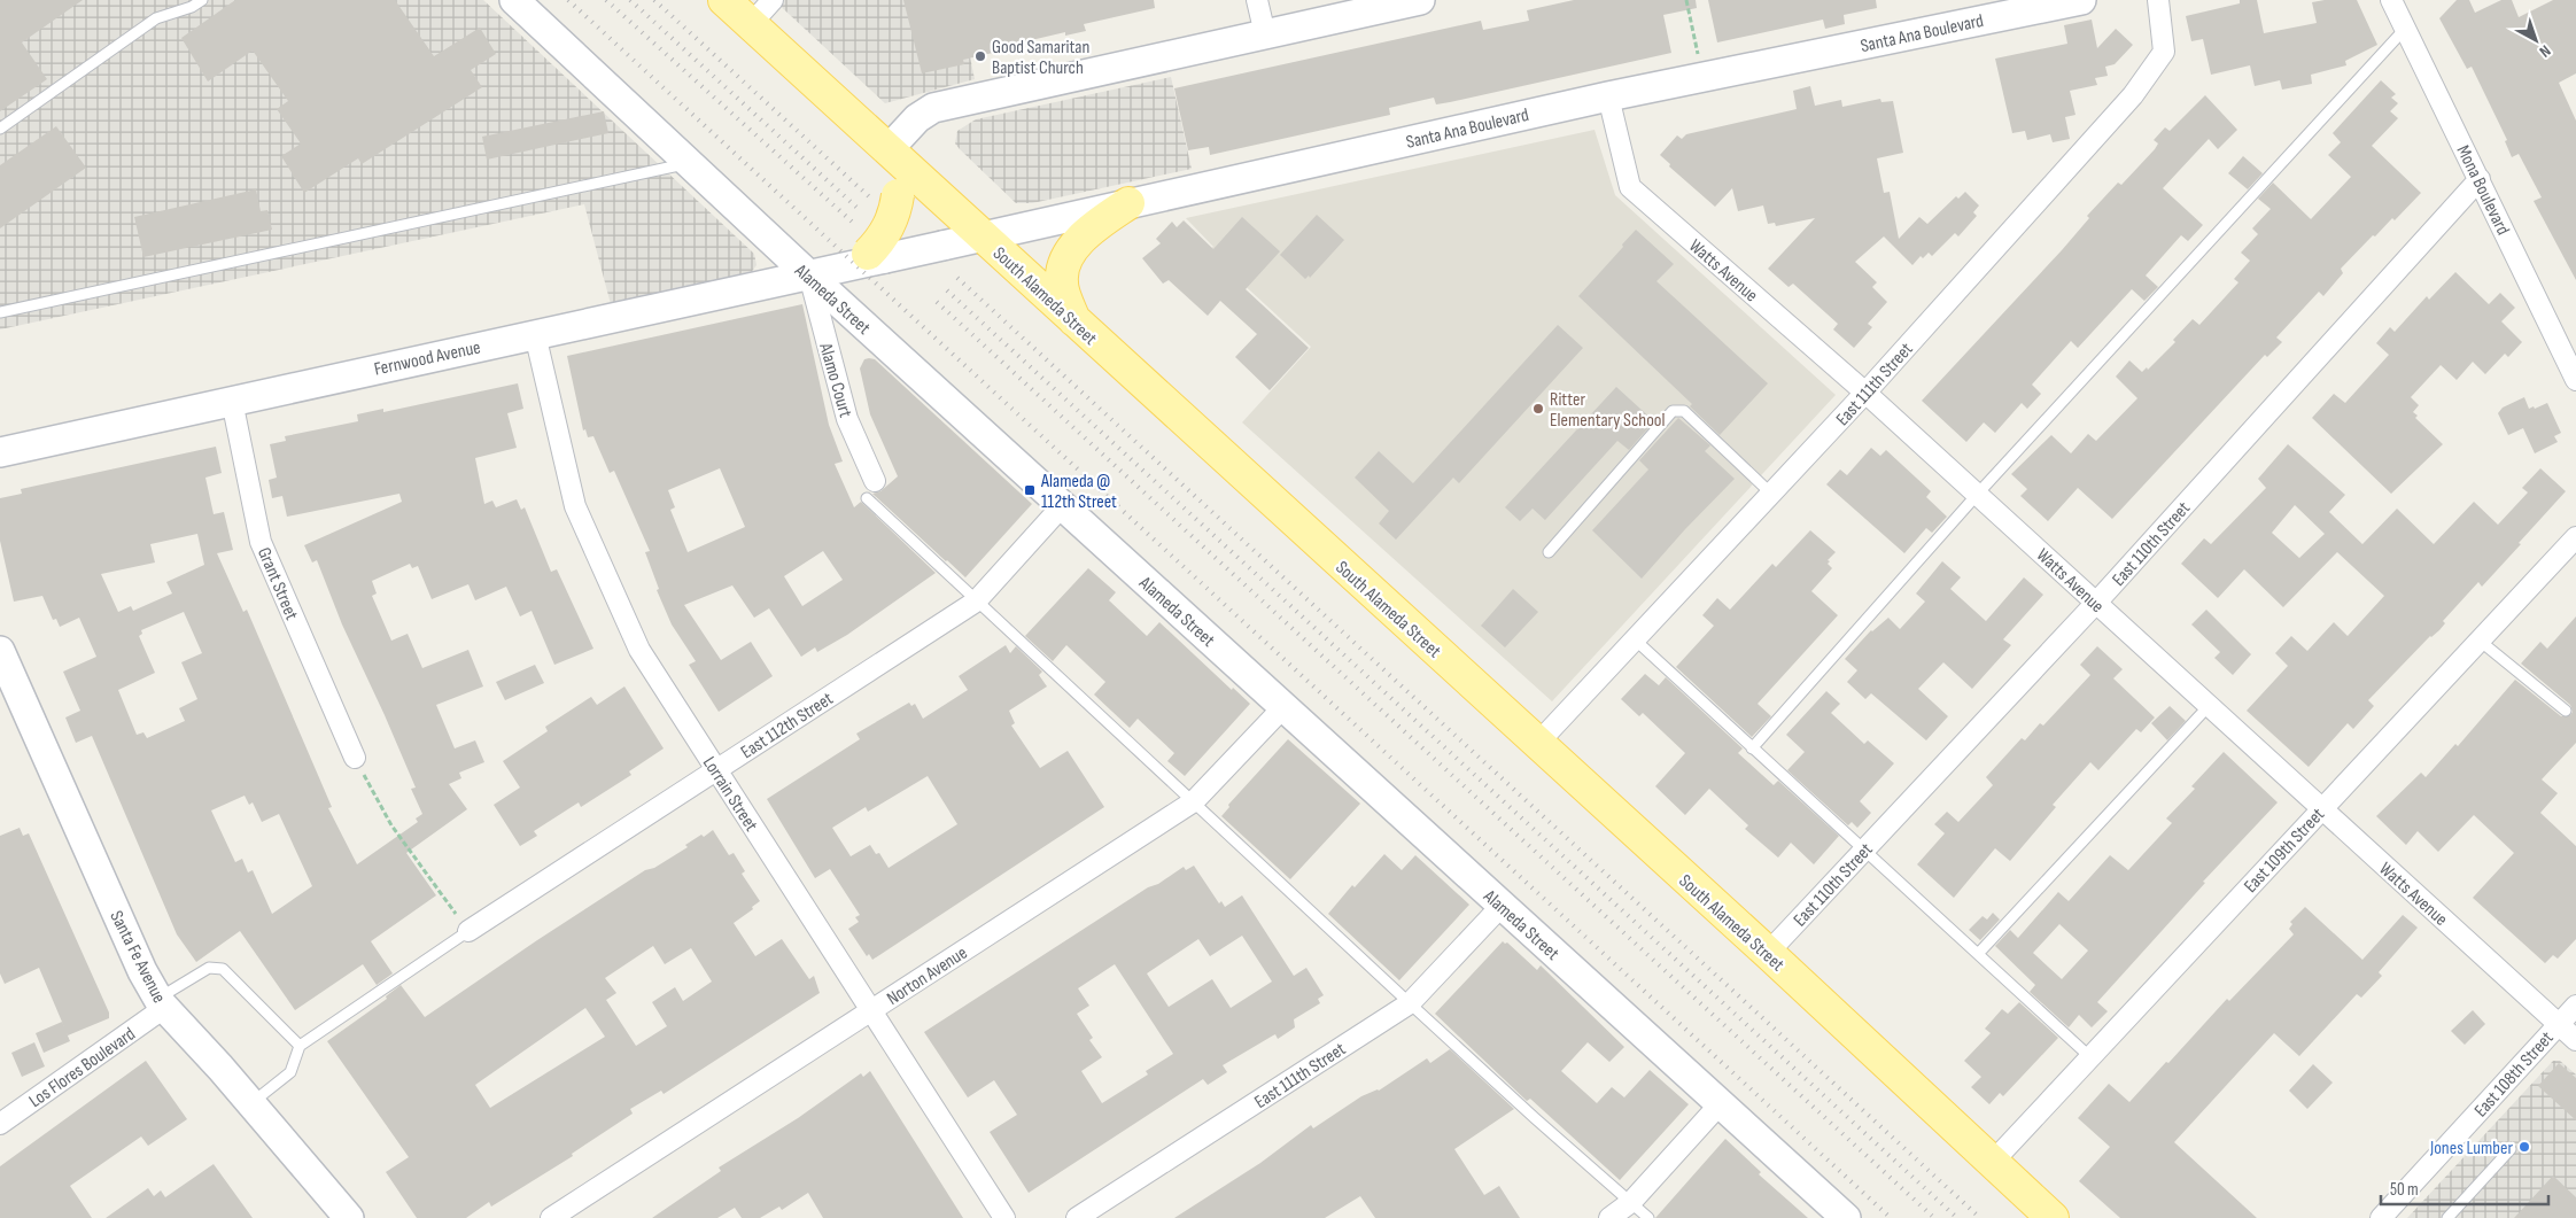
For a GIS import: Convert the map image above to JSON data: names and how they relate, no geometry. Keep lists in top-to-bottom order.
{
  "streets": {
    "main road": ["South Alameda Street"],
    "street": [
      "Santa Ana Boulevard",
      "Mona Boulevard",
      "Watts Avenue",
      "Alameda Street",
      "Fernwood Avenue",
      "Alamo Court",
      "East 111th Street",
      "East 110th Street",
      "Grant Street",
      "East 112th Street",
      "Lorrain Street",
      "East 109th Street",
      "Santa Fe Avenue",
      "Norton Avenue",
      "Los Flores Boulevard",
      "East 108th Street"
    ]
  },
  "crossings": [
    ["Santa Ana Boulevard", "Watts Avenue"],
    ["Santa Ana Boulevard", "South Alameda Street"],
    ["Santa Ana Boulevard", "Fernwood Avenue"],
    ["Mona Boulevard", "East 110th Street"],
    ["Watts Avenue", "East 111th Street"],
    ["Watts Avenue", "East 110th Street"],
    ["Watts Avenue", "East 109th Street"],
    ["Watts Avenue", "East 108th Street"],
    ["South Alameda Street", "East 111th Street"],
    ["South Alameda Street", "East 110th Street"],
    ["South Alameda Street", "East 109th Street"],
    ["Alameda Street", "Fernwood Avenue"],
    ["Alameda Street", "Alamo Court"],
    ["Alameda Street", "East 111th Street"],
    ["Alameda Street", "East 112th Street"],
    ["Alameda Street", "Norton Avenue"],
    ["Fernwood Avenue", "Alamo Court"],
    ["Fernwood Avenue", "Grant Street"],
    ["Fernwood Avenue", "Lorrain Street"],
    ["East 112th Street", "Lorrain Street"],
    ["Lorrain Street", "Norton Avenue"],
    ["Santa Fe Avenue", "Los Flores Boulevard"]
  ],
  "places": {
    "other": ["Good Samaritan Baptist Church", "Ritter Elementary School", "Jones Lumber"],
    "transit": ["Alameda @ 112th Street"]
  },
  "scale_bar": "50 m",
  "north": "bottom right"
}
